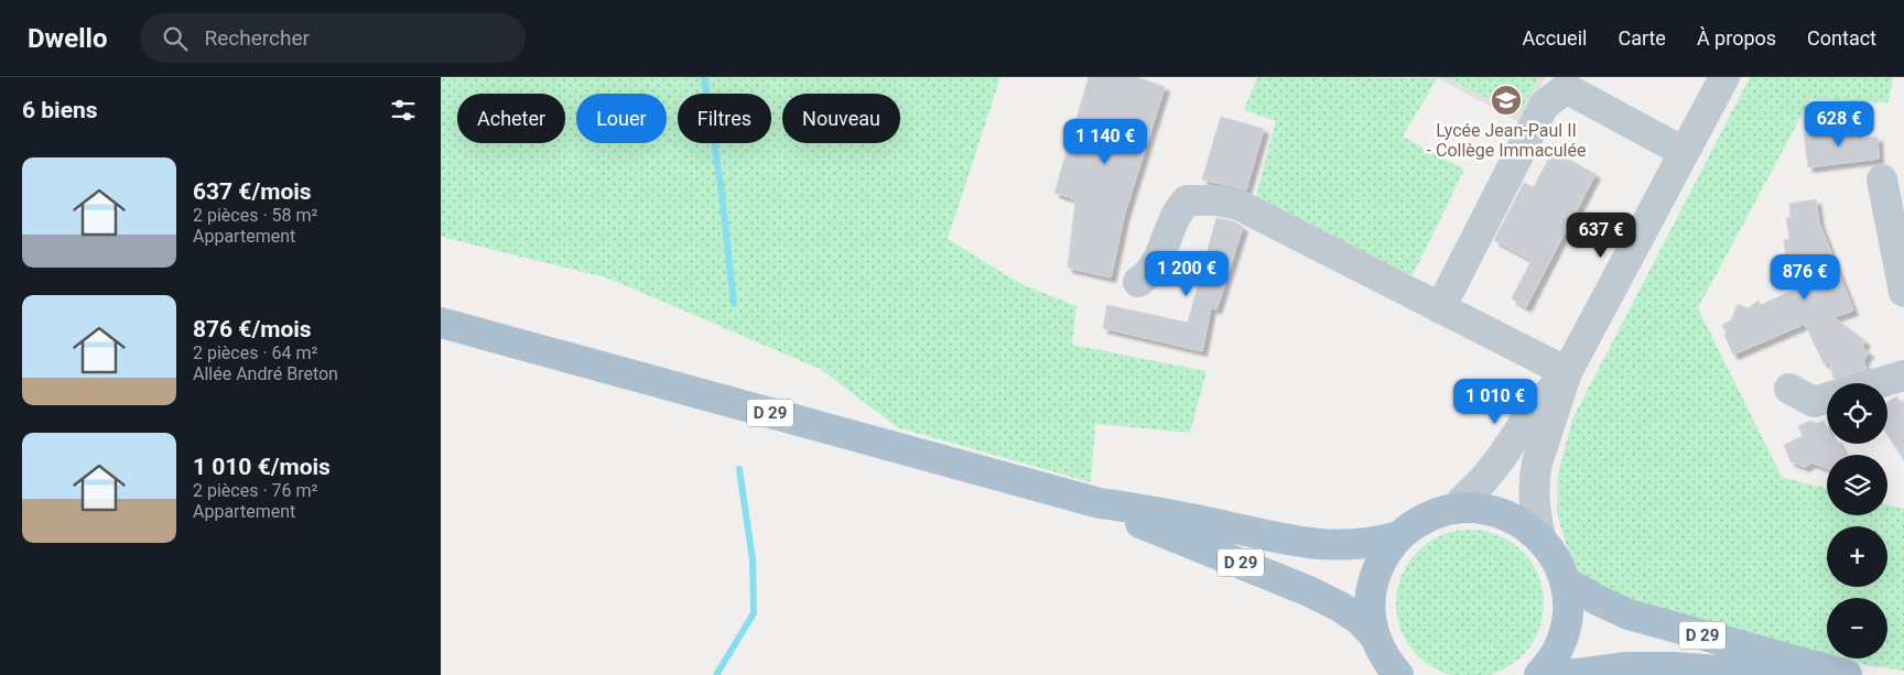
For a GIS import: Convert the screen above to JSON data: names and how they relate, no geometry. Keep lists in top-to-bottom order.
{
  "streets": {
    "main road": ["D 29"]
  },
  "places": {
    "school or university": ["Lycée Jean-Paul II - Collège Immaculée"]
  },
  "page": {
    "header": "Dwello",
    "search": "Rechercher",
    "nav": [
      "Accueil",
      "Carte",
      "À propos",
      "Contact"
    ],
    "heading": "6 biens",
    "chip": [
      "Acheter",
      "Louer",
      "Filtres",
      "Nouveau"
    ],
    "price": [
      "628 €",
      "1 140 €",
      "637 €",
      "1 200 €",
      "876 €",
      "1 010 €"
    ],
    "list": [
      {
        "name": "637 €/mois",
        "note": "2 pièces · 58 m² · Appartement"
      },
      {
        "name": "876 €/mois",
        "note": "2 pièces · 64 m² · Allée André Breton"
      },
      {
        "name": "1 010 €/mois",
        "note": "2 pièces · 76 m² · Appartement"
      }
    ],
    "map_buttons": ["+", "−"]
  }
}
